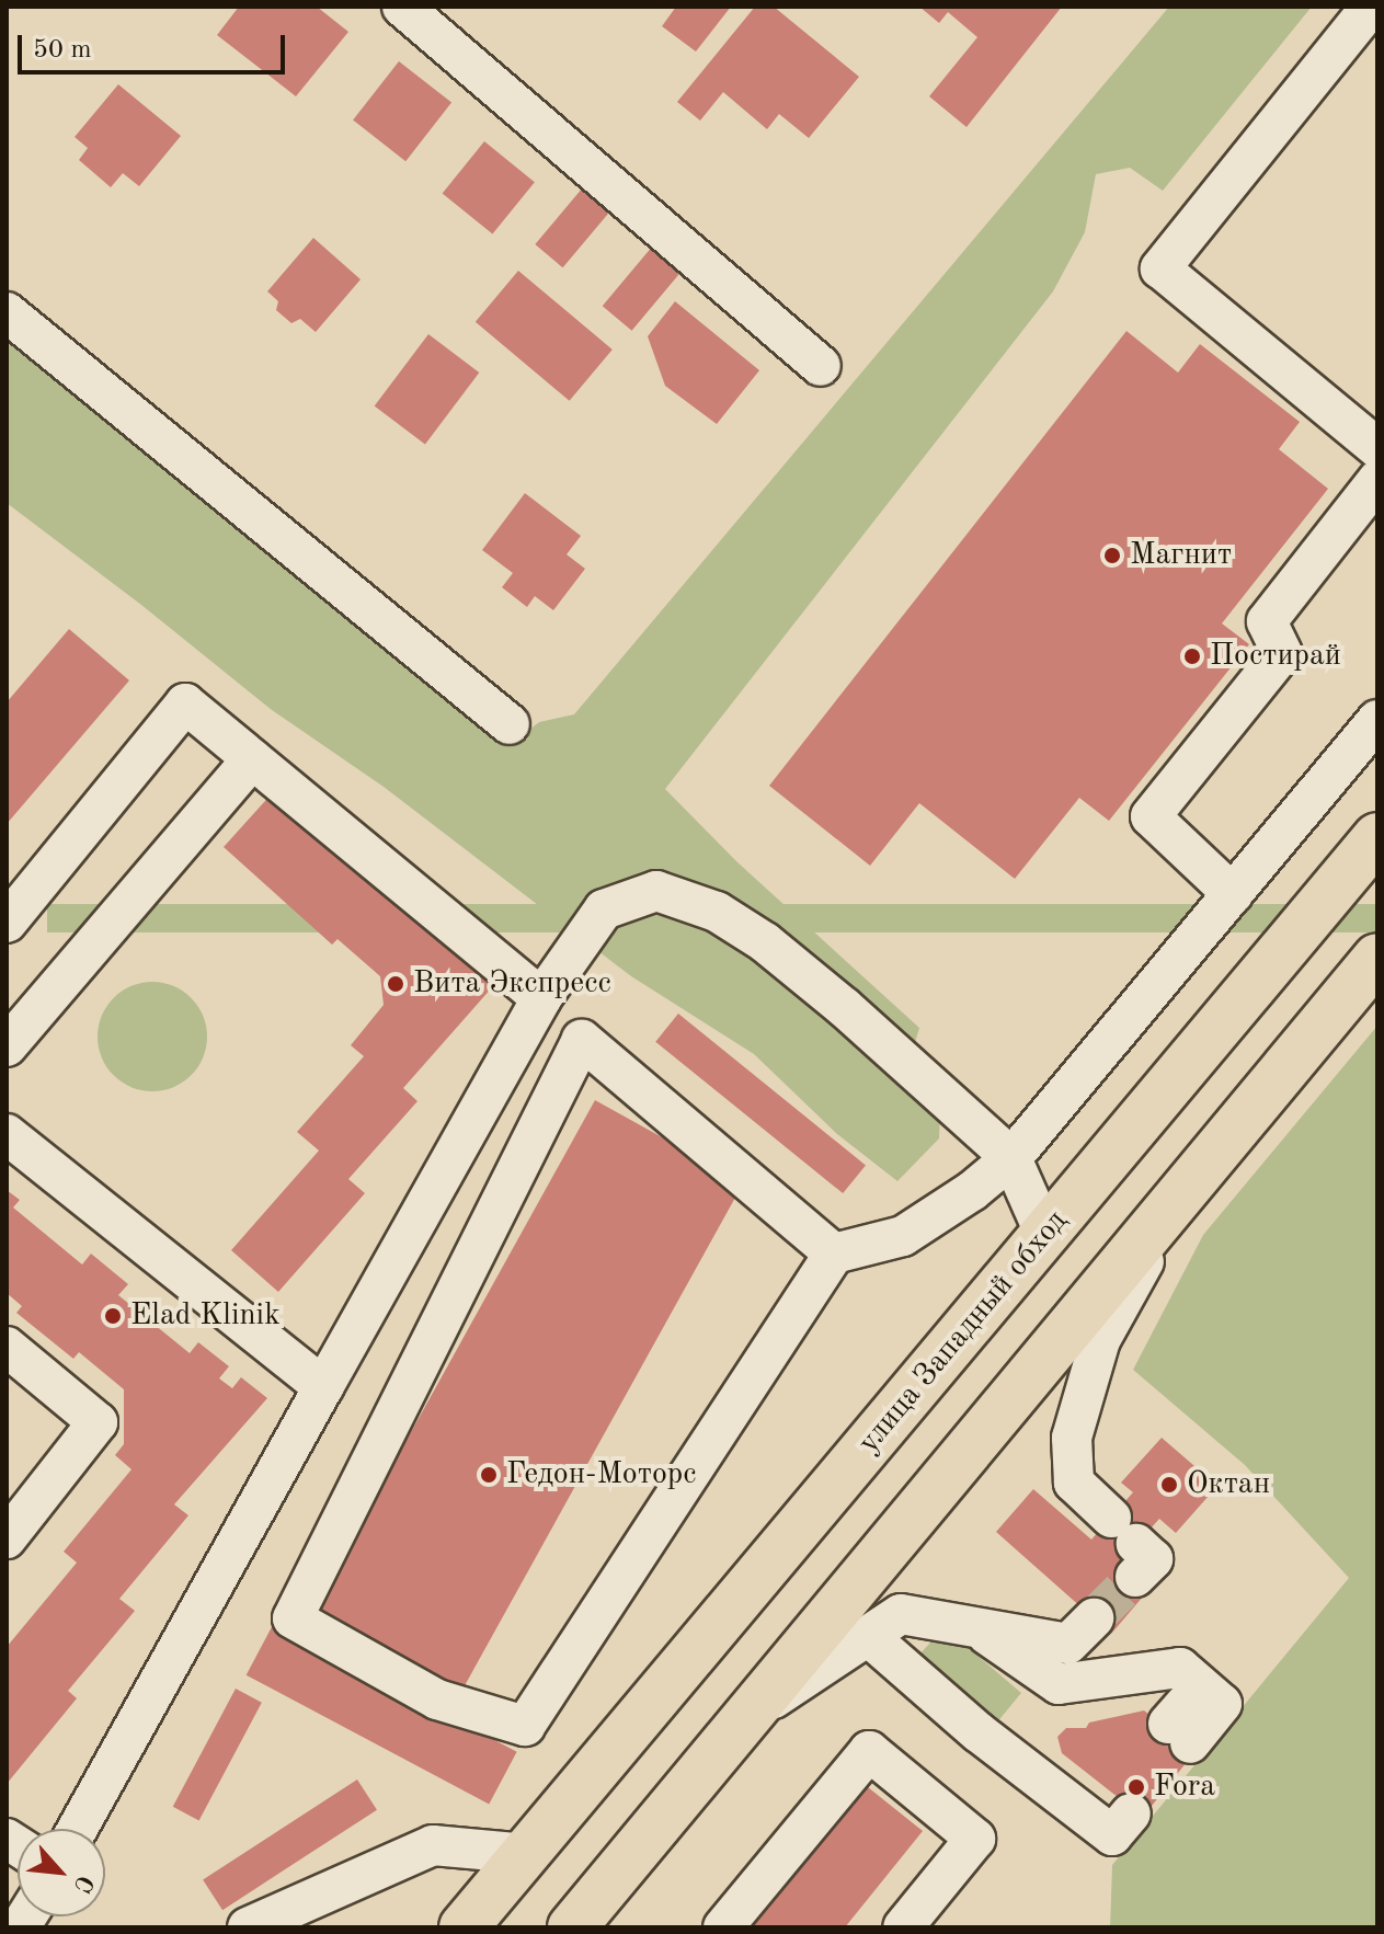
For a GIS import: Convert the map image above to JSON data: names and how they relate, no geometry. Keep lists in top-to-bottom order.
{
  "streets": {
    "main road": ["улица Западный обход"]
  },
  "places": [
    "Магнит",
    "Постирай",
    "Вита Экспресс",
    "Elad Klinik",
    "Гедон-Моторс",
    "Октан",
    "Fora"
  ],
  "scale_bar": "50 m",
  "north": "bottom right"
}
